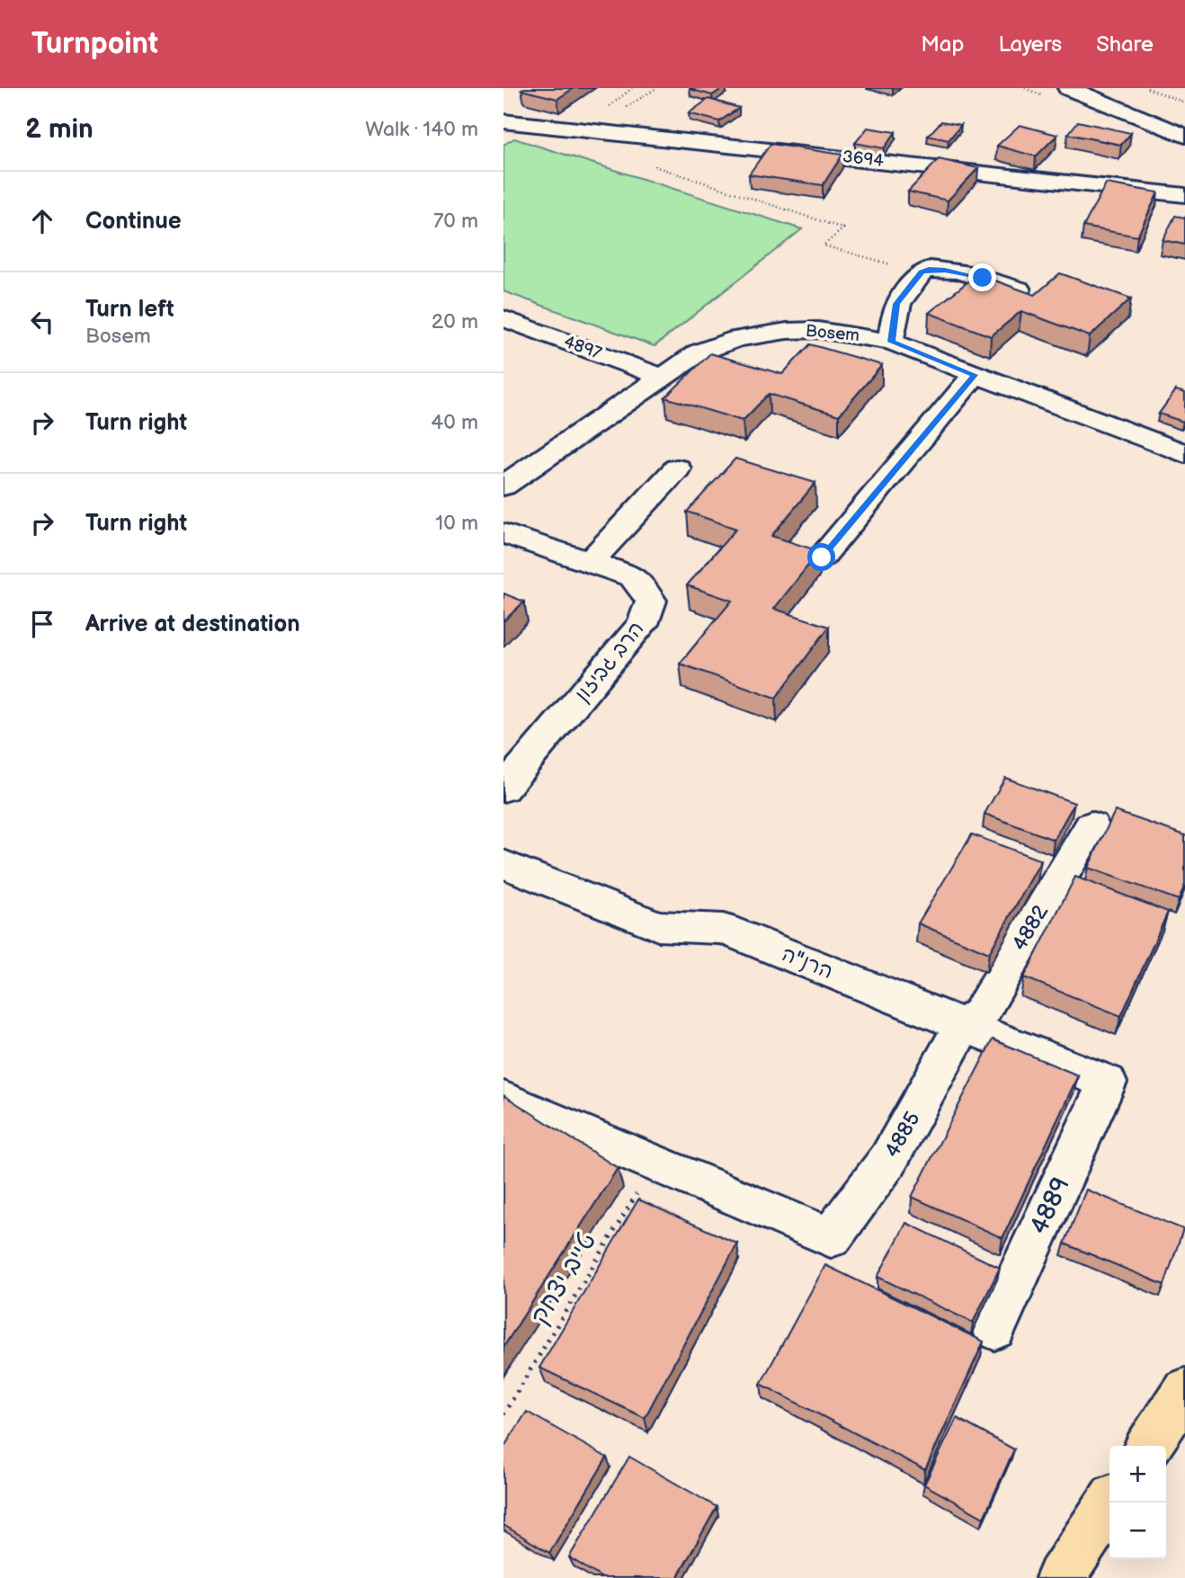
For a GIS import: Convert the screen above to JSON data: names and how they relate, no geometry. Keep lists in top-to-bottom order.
{
  "streets": {
    "street": [
      "3694",
      "Bosem",
      "4897",
      "הרב גביזון",
      "4882",
      "הרנ\"ה",
      "4885",
      "4889"
    ],
    "path": ["טייב יצחק"]
  },
  "crossings": [
    ["Bosem", "4897"],
    ["4882", "הרנ\"ה"],
    ["4882", "4885"],
    ["הרנ\"ה", "4885"],
    ["הרנ\"ה", "4889"],
    ["4885", "טייב יצחק"]
  ],
  "page": {
    "header": "Turnpoint",
    "nav": ["Map", "Layers", "Share"],
    "heading": ["2 min", "Walk · 140 m"],
    "list": [
      ["Continue", "70 m"],
      ["Turn left", "Bosem", "20 m"],
      ["Turn right", "40 m"],
      ["Turn right", "10 m"],
      "Arrive at destination"
    ],
    "map_buttons": ["+", "−"]
  }
}
